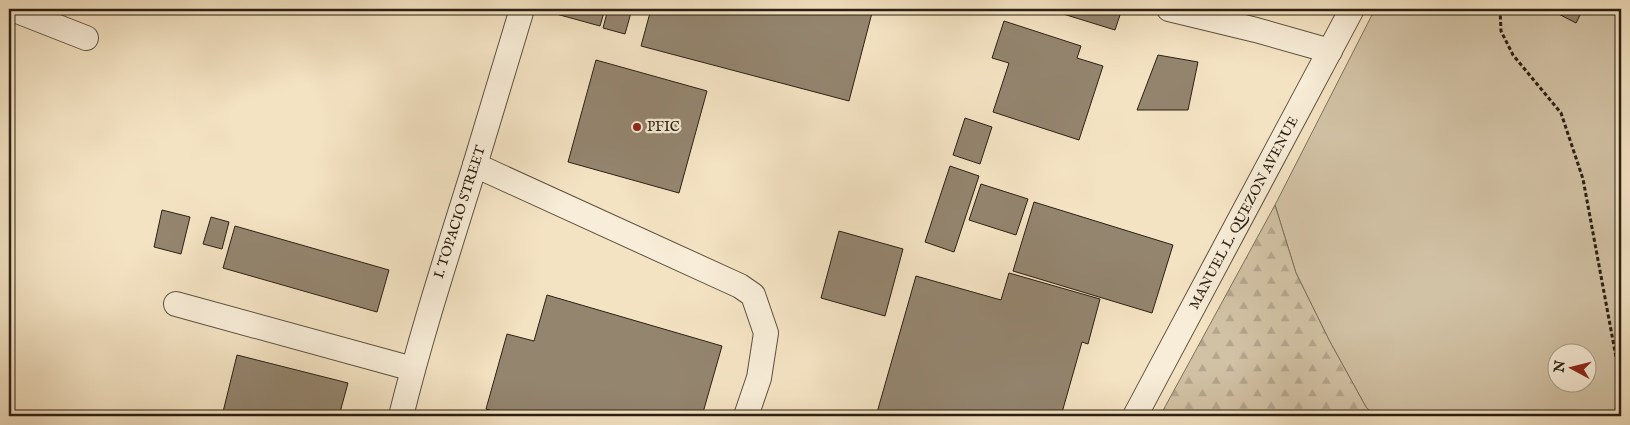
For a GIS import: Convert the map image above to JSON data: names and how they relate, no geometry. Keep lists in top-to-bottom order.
{
  "streets": {
    "street": ["I. TOPACIO STREET", "MANUEL L. QUEZON AVENUE"]
  },
  "places": ["PFIC"],
  "north": "left"
}
